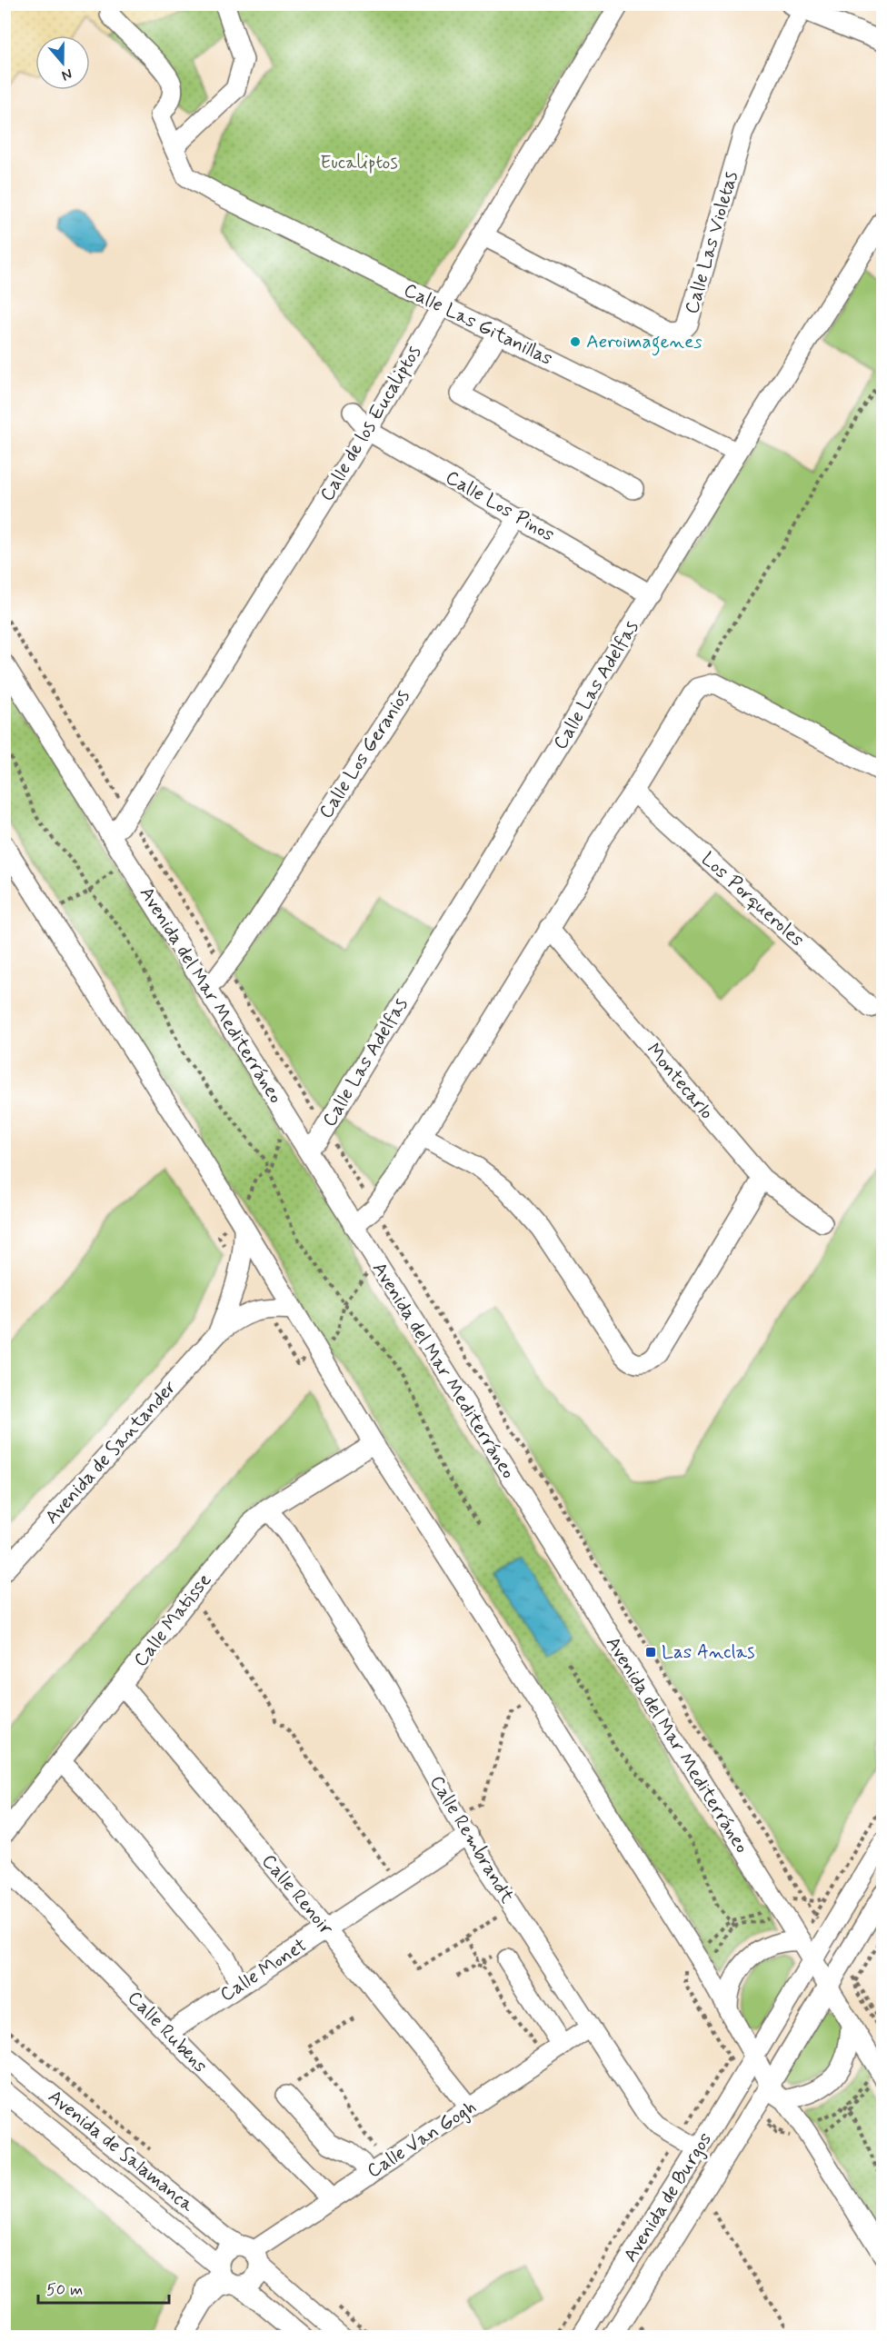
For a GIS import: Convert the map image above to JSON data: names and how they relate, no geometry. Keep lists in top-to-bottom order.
{
  "streets": {
    "street": [
      "Calle Las Violetas",
      "Calle Las Gitanillas",
      "Calle de los Eucaliptos",
      "Calle Los Pinos",
      "Calle Las Adelfas",
      "Calle Los Geranios",
      "Los Porqueroles",
      "Avenida del Mar Mediterráneo",
      "Montecarlo",
      "Avenida de Santander",
      "Calle Matisse",
      "Calle Rembrandt",
      "Calle Renoir",
      "Calle Monet",
      "Calle Rubens",
      "Calle Van Gogh",
      "Avenida de Salamanca",
      "Avenida de Burgos"
    ]
  },
  "crossings": [
    ["Calle Las Violetas", "Calle de los Eucaliptos"],
    ["Calle Las Gitanillas", "Calle de los Eucaliptos"],
    ["Calle Las Gitanillas", "Calle Las Adelfas"],
    ["Calle de los Eucaliptos", "Calle Los Pinos"],
    ["Calle de los Eucaliptos", "Avenida del Mar Mediterráneo"],
    ["Calle Los Pinos", "Calle Las Adelfas"],
    ["Calle Los Pinos", "Calle Los Geranios"],
    ["Calle Las Adelfas", "Avenida del Mar Mediterráneo"],
    ["Calle Los Geranios", "Avenida del Mar Mediterráneo"],
    ["Avenida del Mar Mediterráneo", "Avenida de Burgos"],
    ["Calle Matisse", "Calle Rembrandt"],
    ["Calle Matisse", "Calle Renoir"],
    ["Calle Rembrandt", "Calle Monet"],
    ["Calle Rembrandt", "Calle Van Gogh"],
    ["Calle Rembrandt", "Avenida de Burgos"],
    ["Calle Renoir", "Calle Monet"],
    ["Calle Renoir", "Calle Van Gogh"],
    ["Calle Monet", "Calle Rubens"],
    ["Calle Rubens", "Calle Van Gogh"],
    ["Calle Van Gogh", "Avenida de Salamanca"]
  ],
  "parks": ["Eucaliptos"],
  "places": {
    "other": ["Aeroimagenes"],
    "transit": ["Las Anclas"]
  },
  "scale_bar": "50 m",
  "north": "bottom"
}
